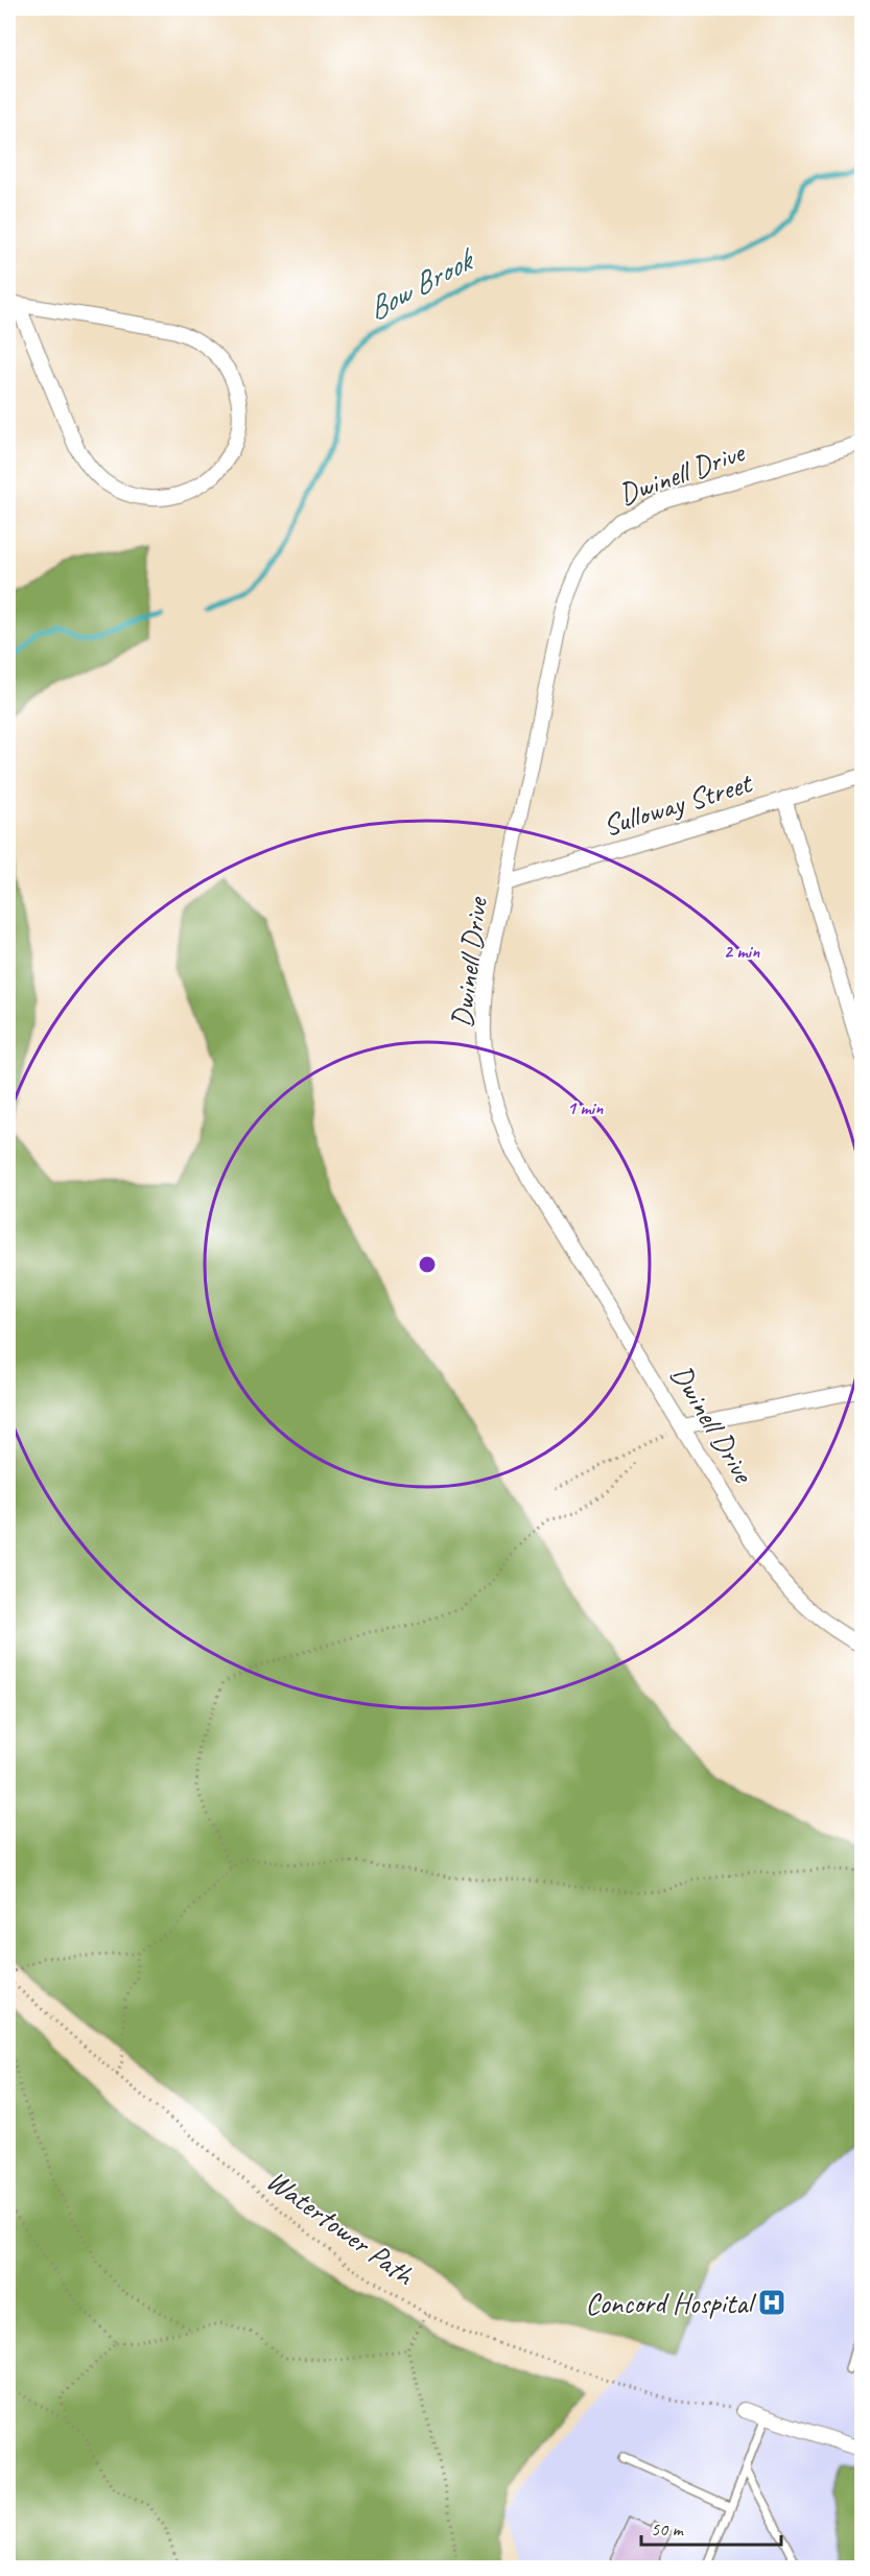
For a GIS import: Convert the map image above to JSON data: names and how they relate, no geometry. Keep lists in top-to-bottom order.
{
  "streets": {
    "street": ["Dwinell Drive", "Sulloway Street"],
    "path": ["Watertower Path"]
  },
  "crossings": [
    ["Dwinell Drive", "Sulloway Street"]
  ],
  "water": ["Bow Brook"],
  "places": {
    "hospital": ["Concord Hospital"]
  },
  "scale_bar": "50 m",
  "rings": ["2 min", "1 min"]
}
